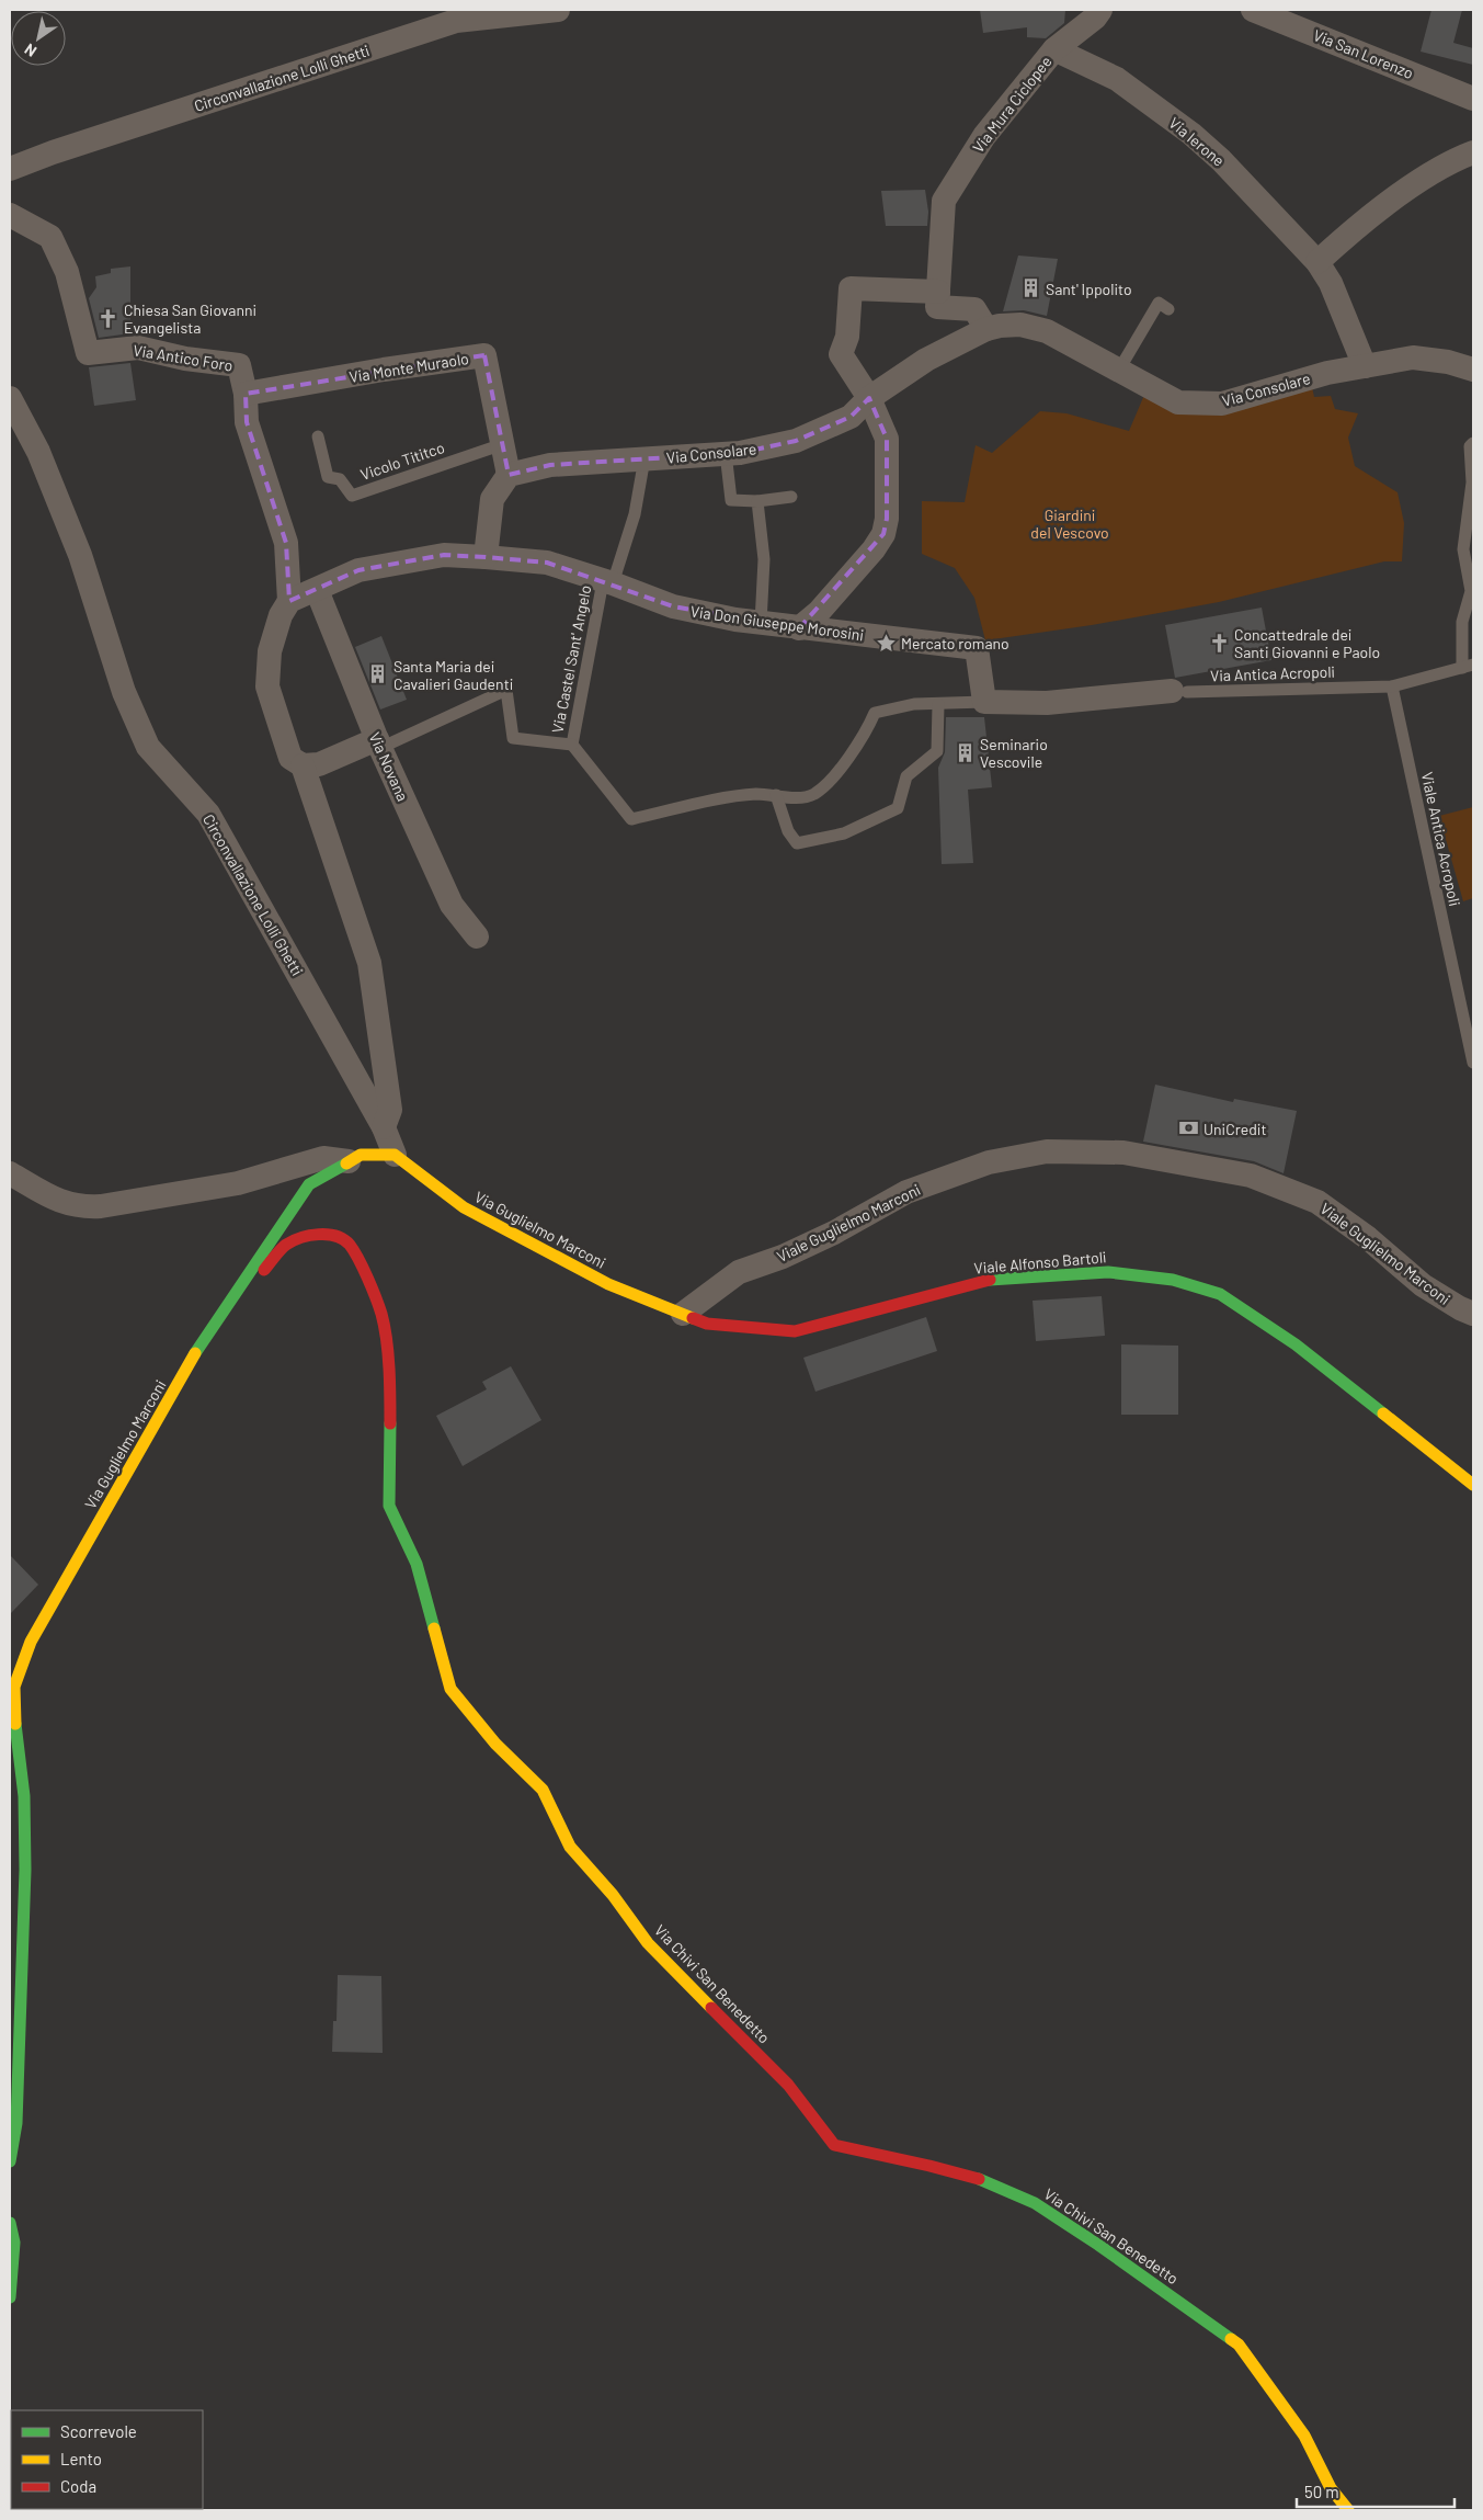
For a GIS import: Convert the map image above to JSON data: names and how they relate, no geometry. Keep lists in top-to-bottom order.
{
  "streets": {
    "street": [
      "Via San Lorenzo",
      "Circonvallazione Lolli Ghetti",
      "Via Mura Ciclopee",
      "Via Ierone",
      "Via Antico Foro",
      "Via Monte Muraolo",
      "Via Consolare",
      "Via Don Giuseppe Morosini",
      "Via Novana",
      "Viale Guglielmo Marconi",
      "Via Guglielmo Marconi",
      "Viale Alfonso Bartoli",
      "Via Chivi San Benedetto"
    ],
    "lane": [
      "Vicolo Tititco",
      "Via Castel Sant' Angelo",
      "Via Antica Acropoli",
      "Viale Antica Acropoli"
    ]
  },
  "crossings": [
    ["Circonvallazione Lolli Ghetti", "Via Guglielmo Marconi"],
    ["Via Mura Ciclopee", "Via Ierone"],
    ["Via Ierone", "Via Consolare"],
    ["Via Antico Foro", "Via Monte Muraolo"],
    ["Via Monte Muraolo", "Via Consolare"],
    ["Via Monte Muraolo", "Vicolo Tititco"],
    ["Via Consolare", "Via Castel Sant' Angelo"],
    ["Via Don Giuseppe Morosini", "Via Castel Sant' Angelo"],
    ["Via Castel Sant' Angelo", "Via Novana"],
    ["Via Antica Acropoli", "Viale Antica Acropoli"],
    ["Viale Guglielmo Marconi", "Via Guglielmo Marconi"],
    ["Viale Guglielmo Marconi", "Viale Alfonso Bartoli"],
    ["Via Guglielmo Marconi", "Viale Alfonso Bartoli"],
    ["Via Guglielmo Marconi", "Via Chivi San Benedetto"]
  ],
  "parks": ["Giardini del Vescovo"],
  "places": {
    "building": ["Sant' Ippolito", "Santa Maria dei Cavalieri Gaudenti", "Seminario Vescovile"],
    "church": ["Chiesa San Giovanni Evangelista", "Concattedrale dei Santi Giovanni e Paolo"],
    "place": ["Mercato romano"],
    "bank": ["UniCredit"]
  },
  "legend": ["Scorrevole", "Lento", "Coda"],
  "scale_bar": "50 m",
  "north": "bottom left"
}
